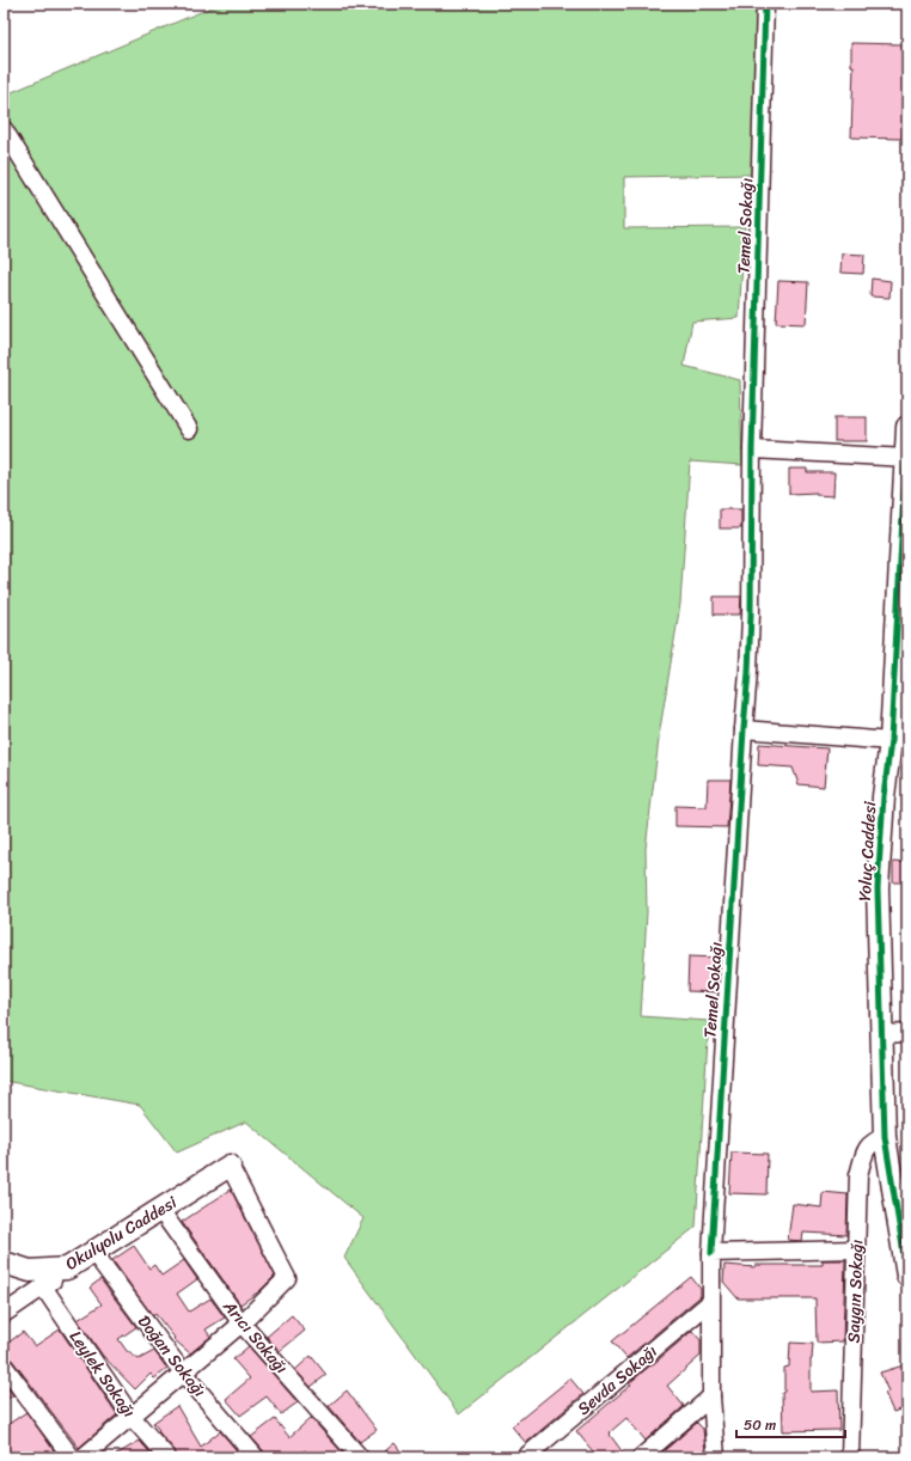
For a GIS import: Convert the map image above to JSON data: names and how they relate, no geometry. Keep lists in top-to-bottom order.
{
  "streets": {
    "street": [
      "Temel Sokağı",
      "Yoluç Caddesi",
      "Okulyolu Caddesi",
      "Saygın Sokağı",
      "Arıcı Sokağı",
      "Doğan Sokağı",
      "Leylek Sokağı",
      "Sevda Sokağı"
    ]
  },
  "crossings": [
    ["Temel Sokağı", "Sevda Sokağı"],
    ["Yoluç Caddesi", "Saygın Sokağı"],
    ["Okulyolu Caddesi", "Arıcı Sokağı"],
    ["Okulyolu Caddesi", "Doğan Sokağı"]
  ],
  "scale_bar": "50 m"
}
